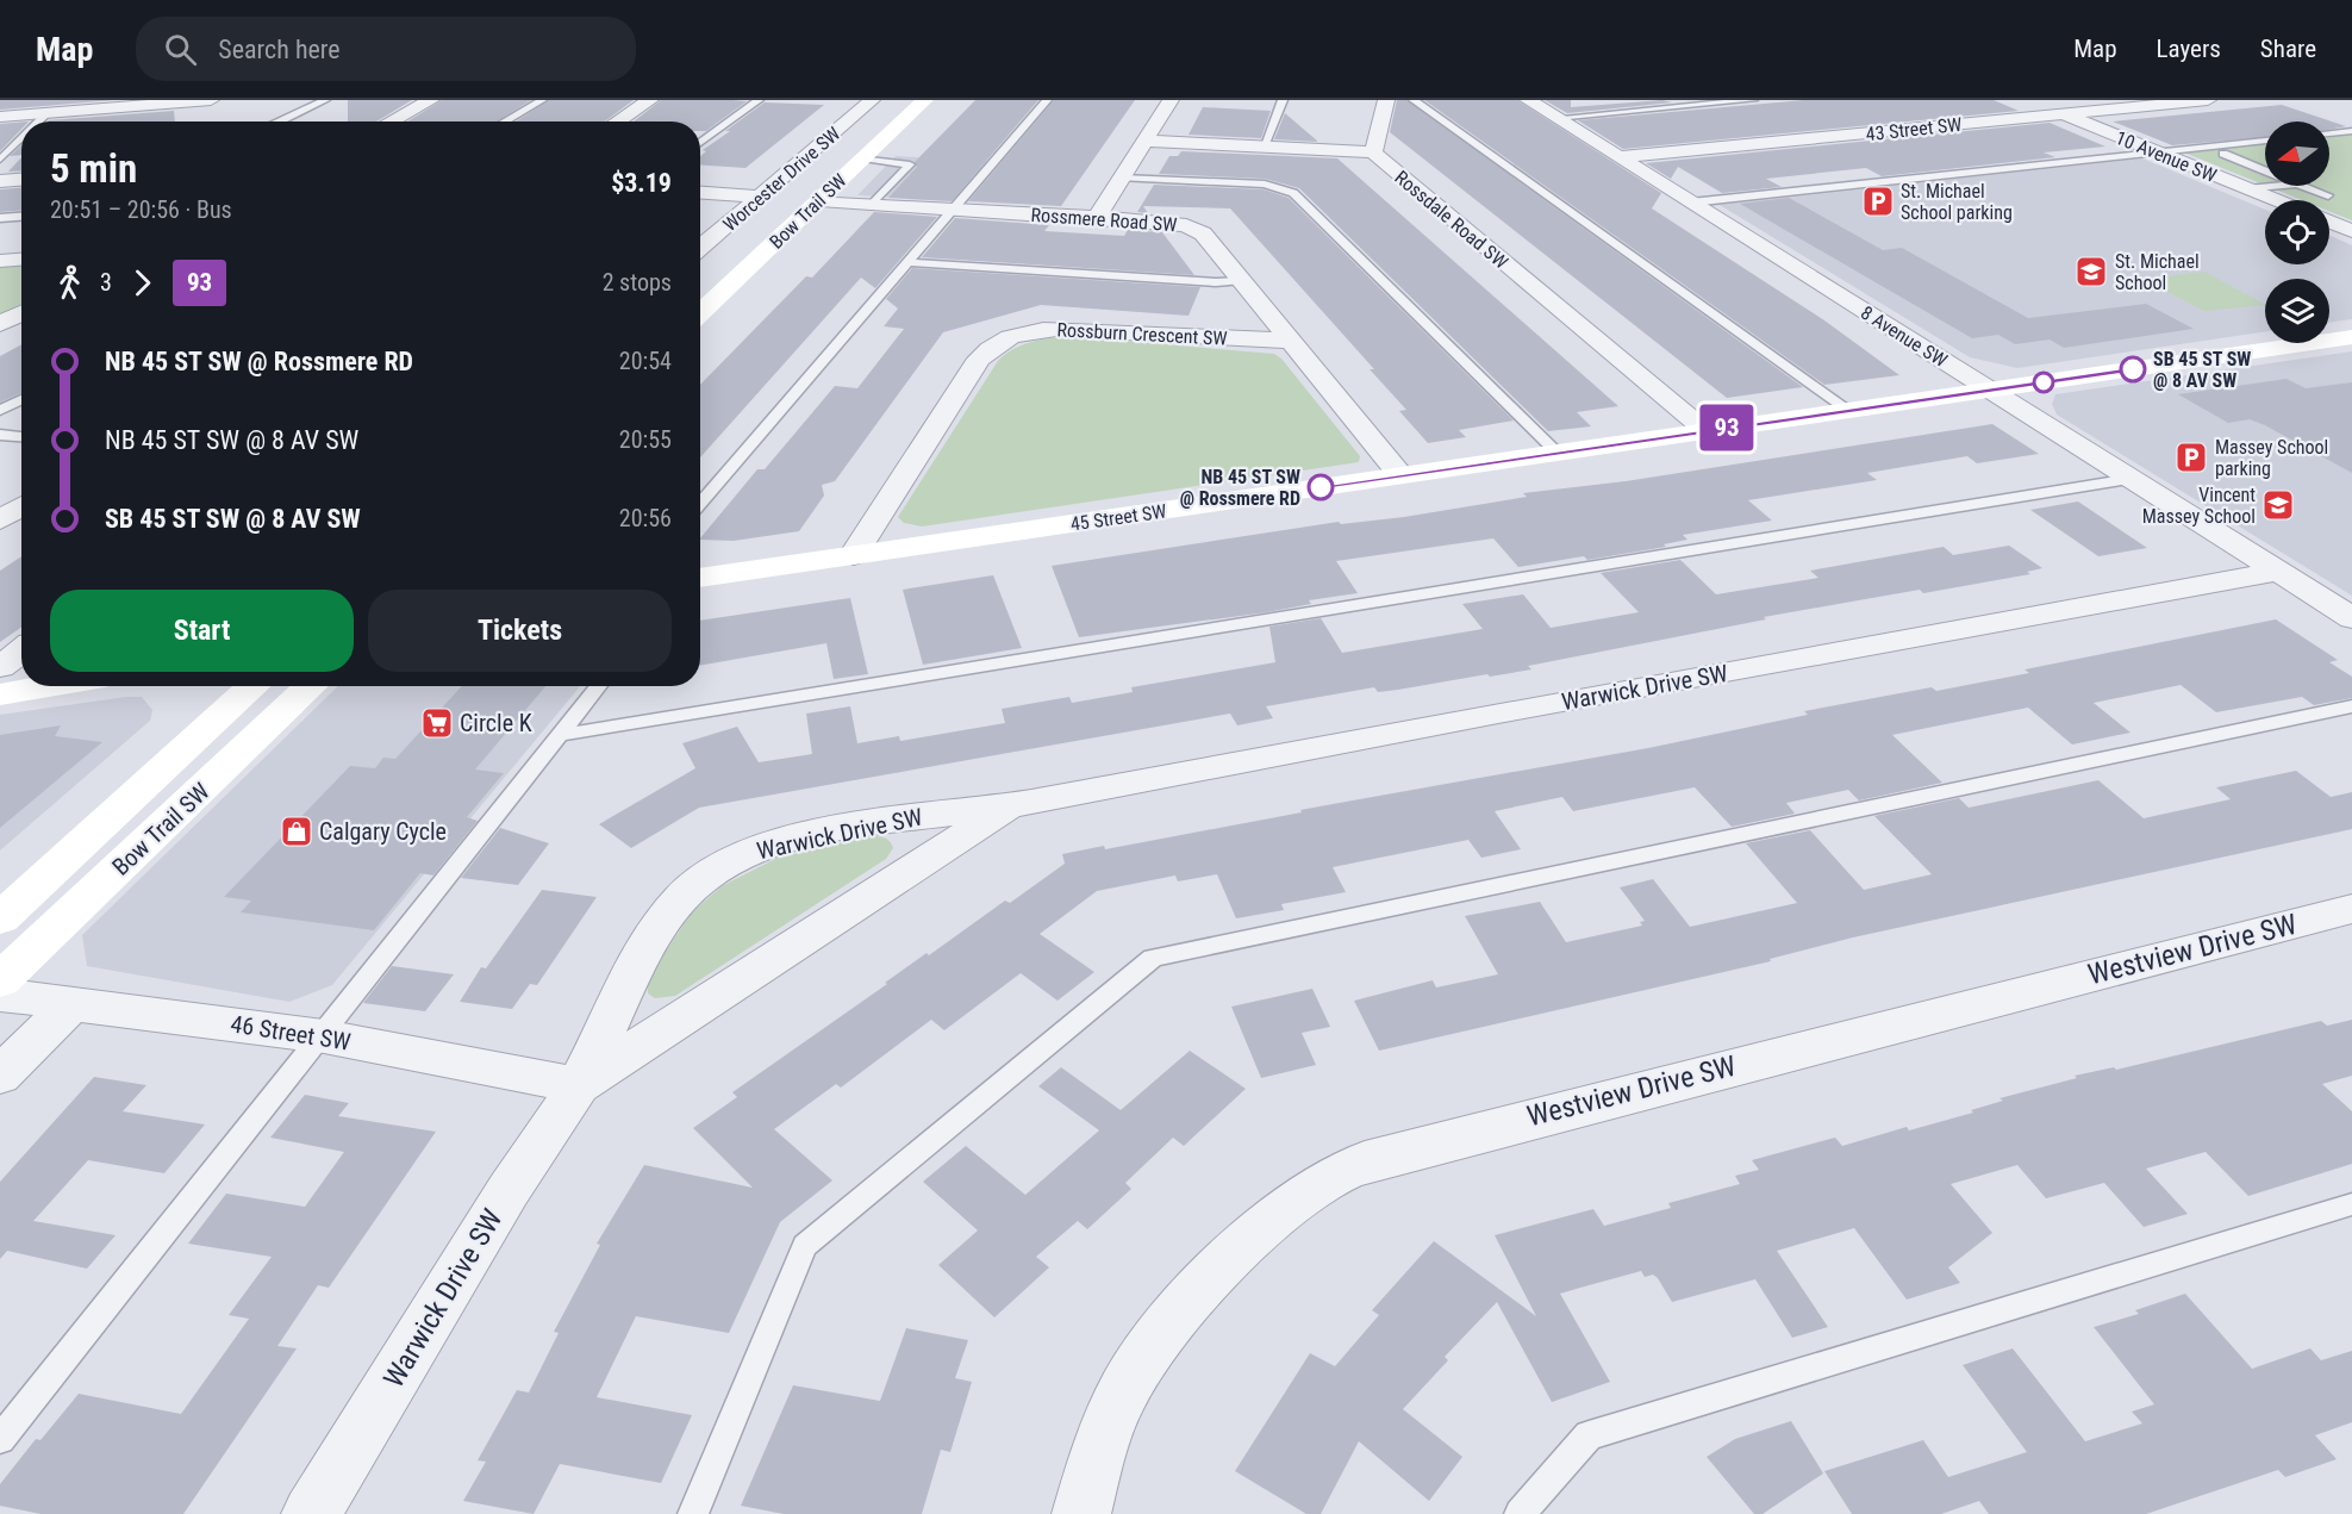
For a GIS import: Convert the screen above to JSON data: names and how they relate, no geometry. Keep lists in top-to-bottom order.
{
  "streets": {
    "main road": ["Bow Trail SW", "45 Street SW"],
    "street": [
      "43 Street SW",
      "10 Avenue SW",
      "Worcester Drive SW",
      "Rossmere Road SW",
      "Rossdale Road SW",
      "Rossburn Crescent SW",
      "8 Avenue SW",
      "Warwick Drive SW",
      "Westview Drive SW",
      "46 Street SW"
    ]
  },
  "crossings": [
    ["43 Street SW", "10 Avenue SW"],
    ["43 Street SW", "8 Avenue SW"],
    ["Bow Trail SW", "Rossmere Road SW"],
    ["Rossmere Road SW", "Rossburn Crescent SW"],
    ["Rossmere Road SW", "45 Street SW"],
    ["Rossdale Road SW", "45 Street SW"],
    ["Rossburn Crescent SW", "45 Street SW"],
    ["8 Avenue SW", "45 Street SW"],
    ["8 Avenue SW", "Warwick Drive SW"],
    ["Warwick Drive SW", "46 Street SW"]
  ],
  "places": {
    "parking": ["St. Michael School parking", "Massey School parking"],
    "school or university": ["St. Michael School", "Vincent Massey School"],
    "other": ["SB 45 ST SW @ 8 AV SW", "NB 45 ST SW @ Rossmere RD"],
    "supermarket": ["Circle K"],
    "shop": ["Calgary Cycle"]
  },
  "lines": ["bus line 93"],
  "north": "left",
  "page": {
    "header": "Map",
    "search": "Search here",
    "nav": ["Map", "Layers", "Share"],
    "on_map": "93",
    "heading": ["5 min", "20:51 – 20:56 · Bus", "$3.19"],
    "legs": ["3", "93", "2 stops"],
    "list": [
      {
        "name": "NB 45 ST SW @ Rossmere RD",
        "value": "20:54"
      },
      {
        "name": "NB 45 ST SW @ 8 AV SW",
        "value": "20:55"
      },
      {
        "name": "SB 45 ST SW @ 8 AV SW",
        "value": "20:56"
      }
    ],
    "buttons": ["Start", "Tickets"]
  }
}
